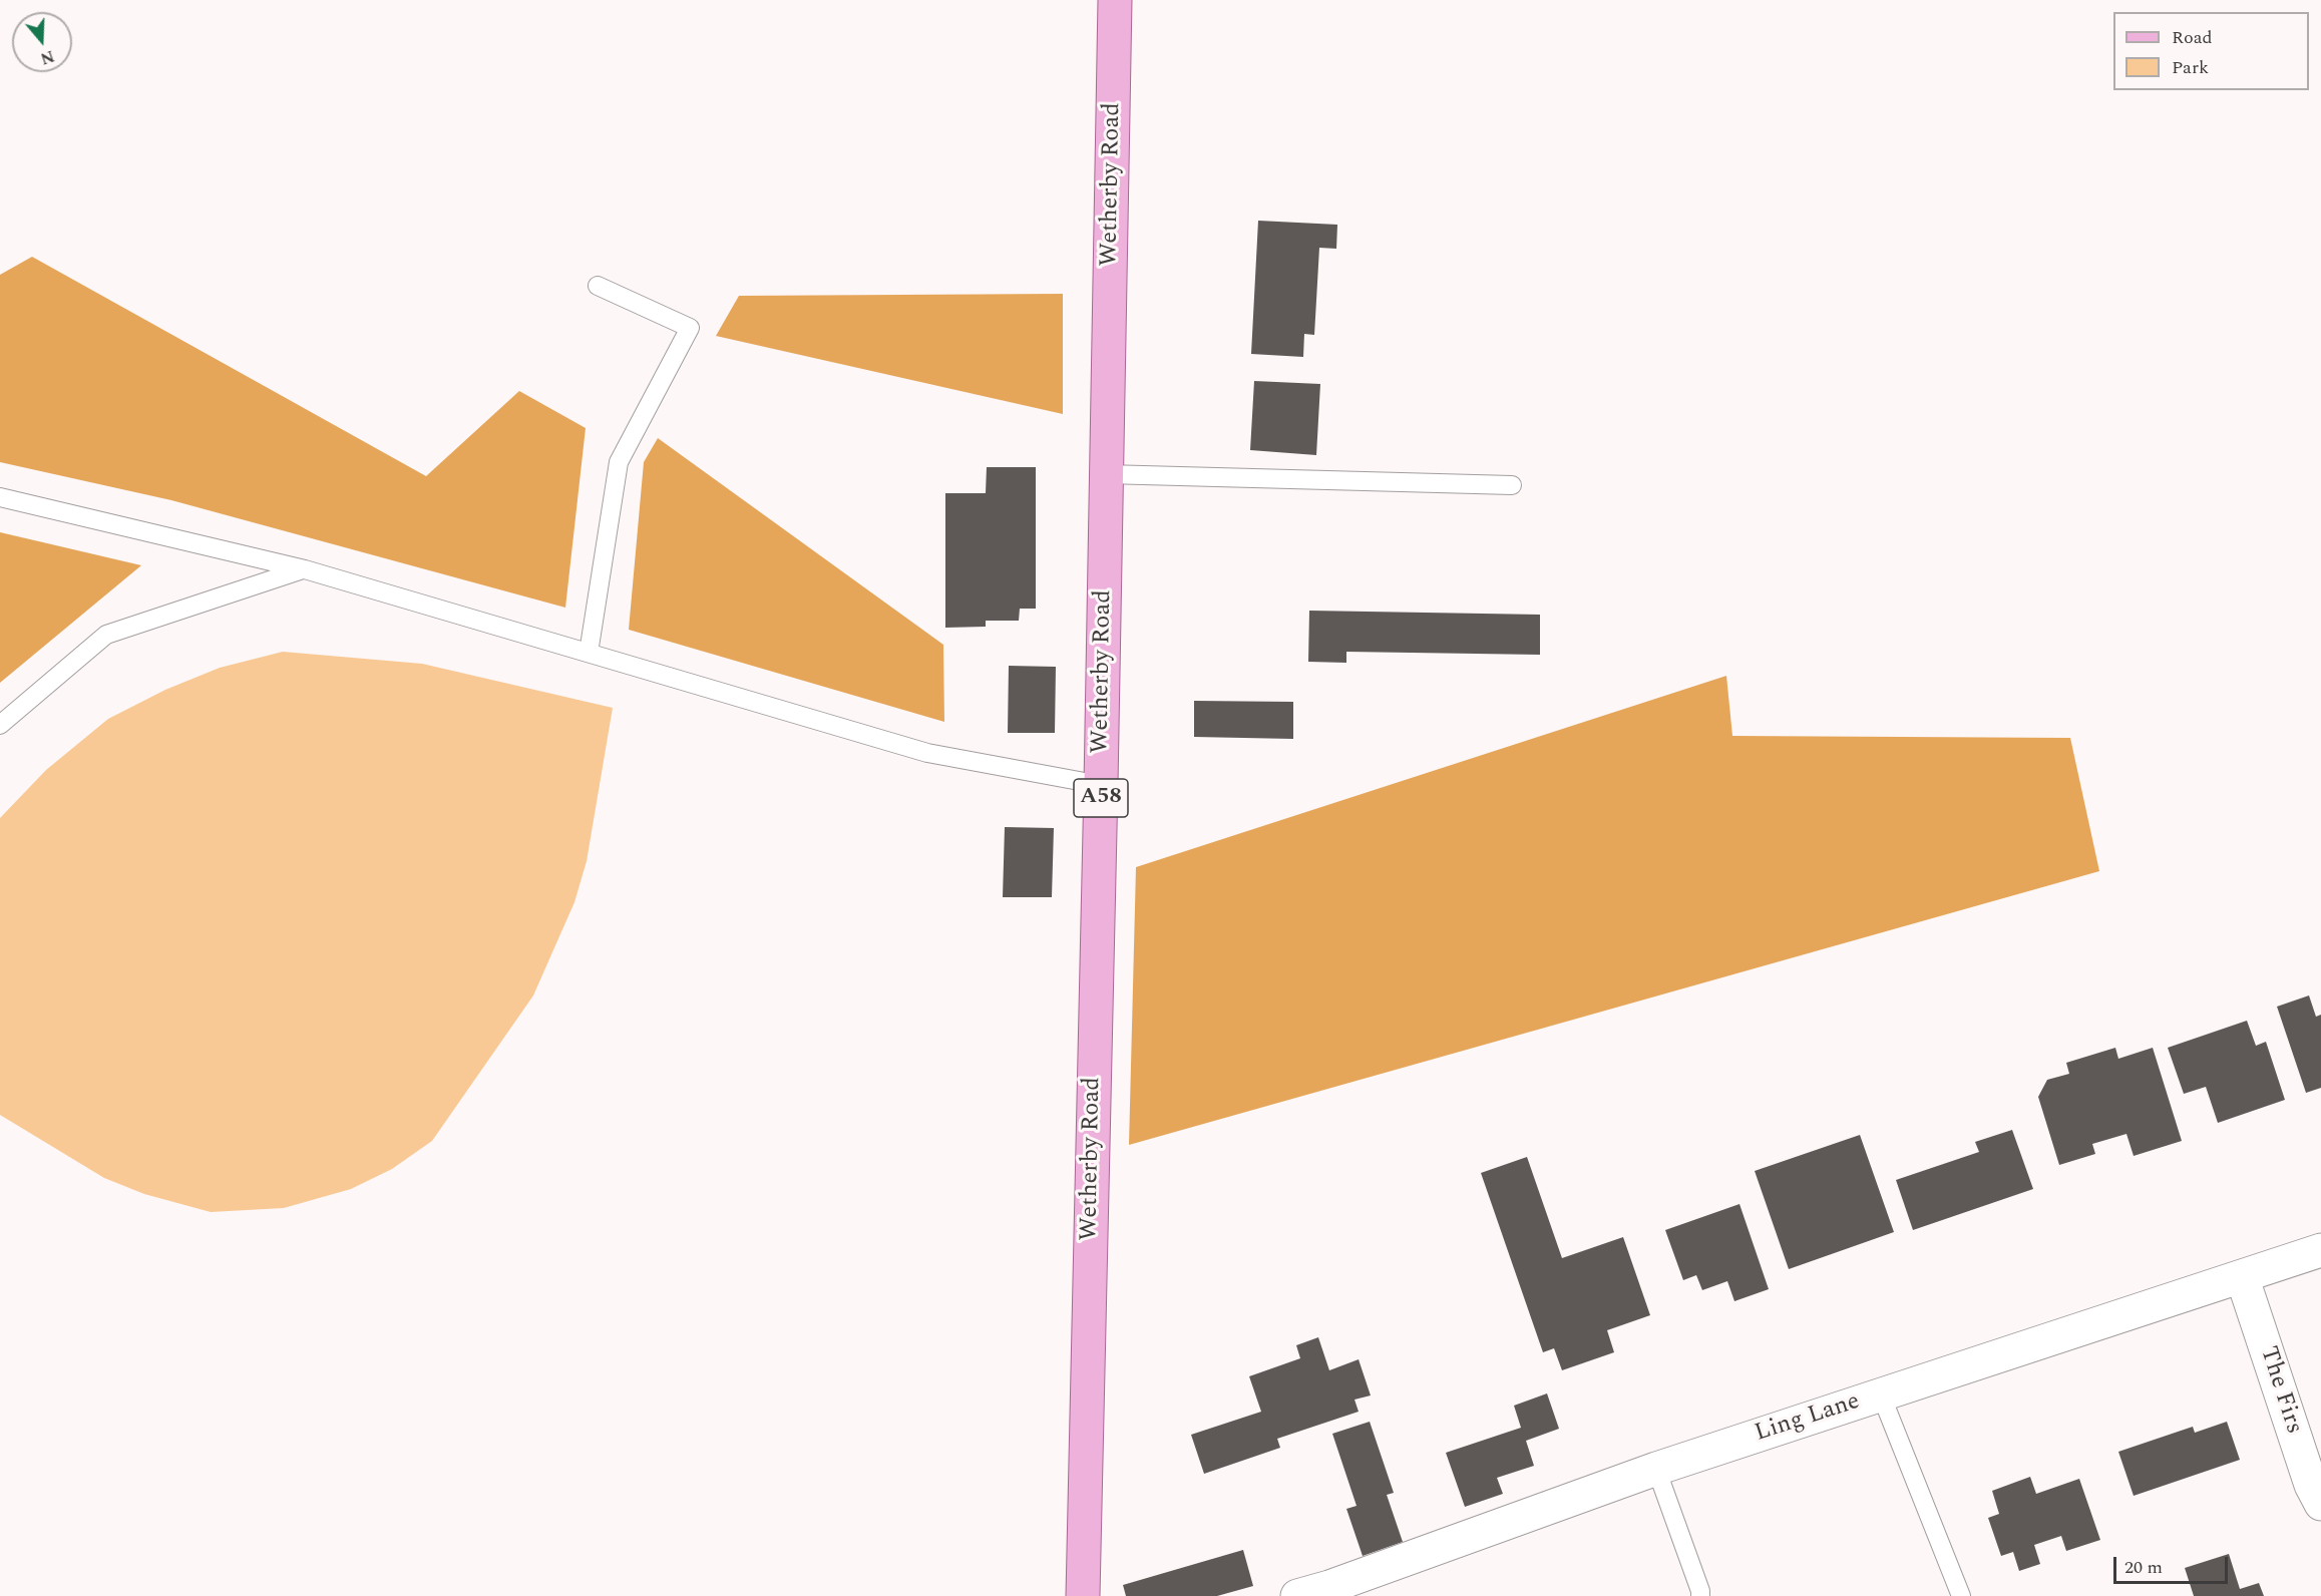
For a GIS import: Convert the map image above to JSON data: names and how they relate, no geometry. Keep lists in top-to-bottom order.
{
  "streets": {
    "main road": ["Wetherby Road", "A58"],
    "street": ["The Firs", "Ling Lane"]
  },
  "crossings": [
    ["The Firs", "Ling Lane"]
  ],
  "legend": ["Road", "Park"],
  "scale_bar": "20 m",
  "north": "bottom"
}
